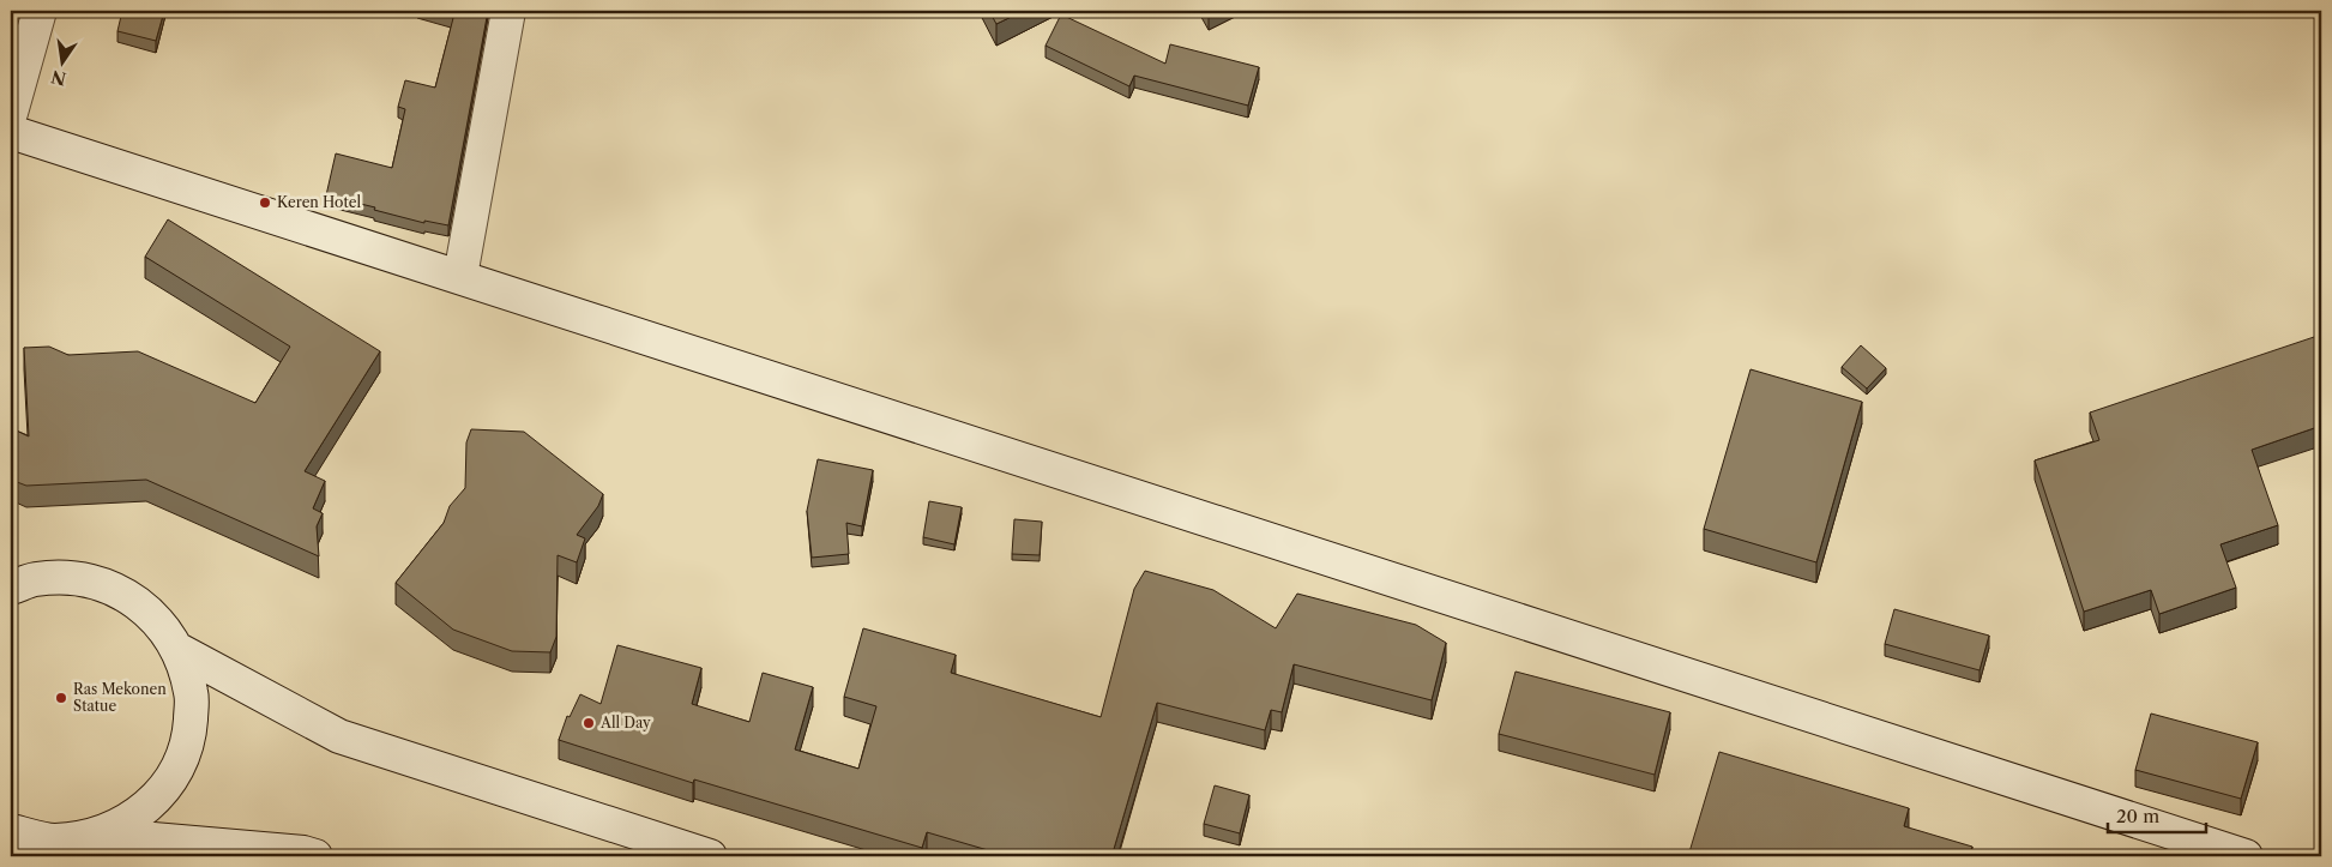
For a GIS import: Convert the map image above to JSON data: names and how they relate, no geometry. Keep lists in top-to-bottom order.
{
  "places": ["Keren Hotel", "Ras Mekonen Statue", "All Day"],
  "scale_bar": "20 m",
  "north": "bottom"
}
